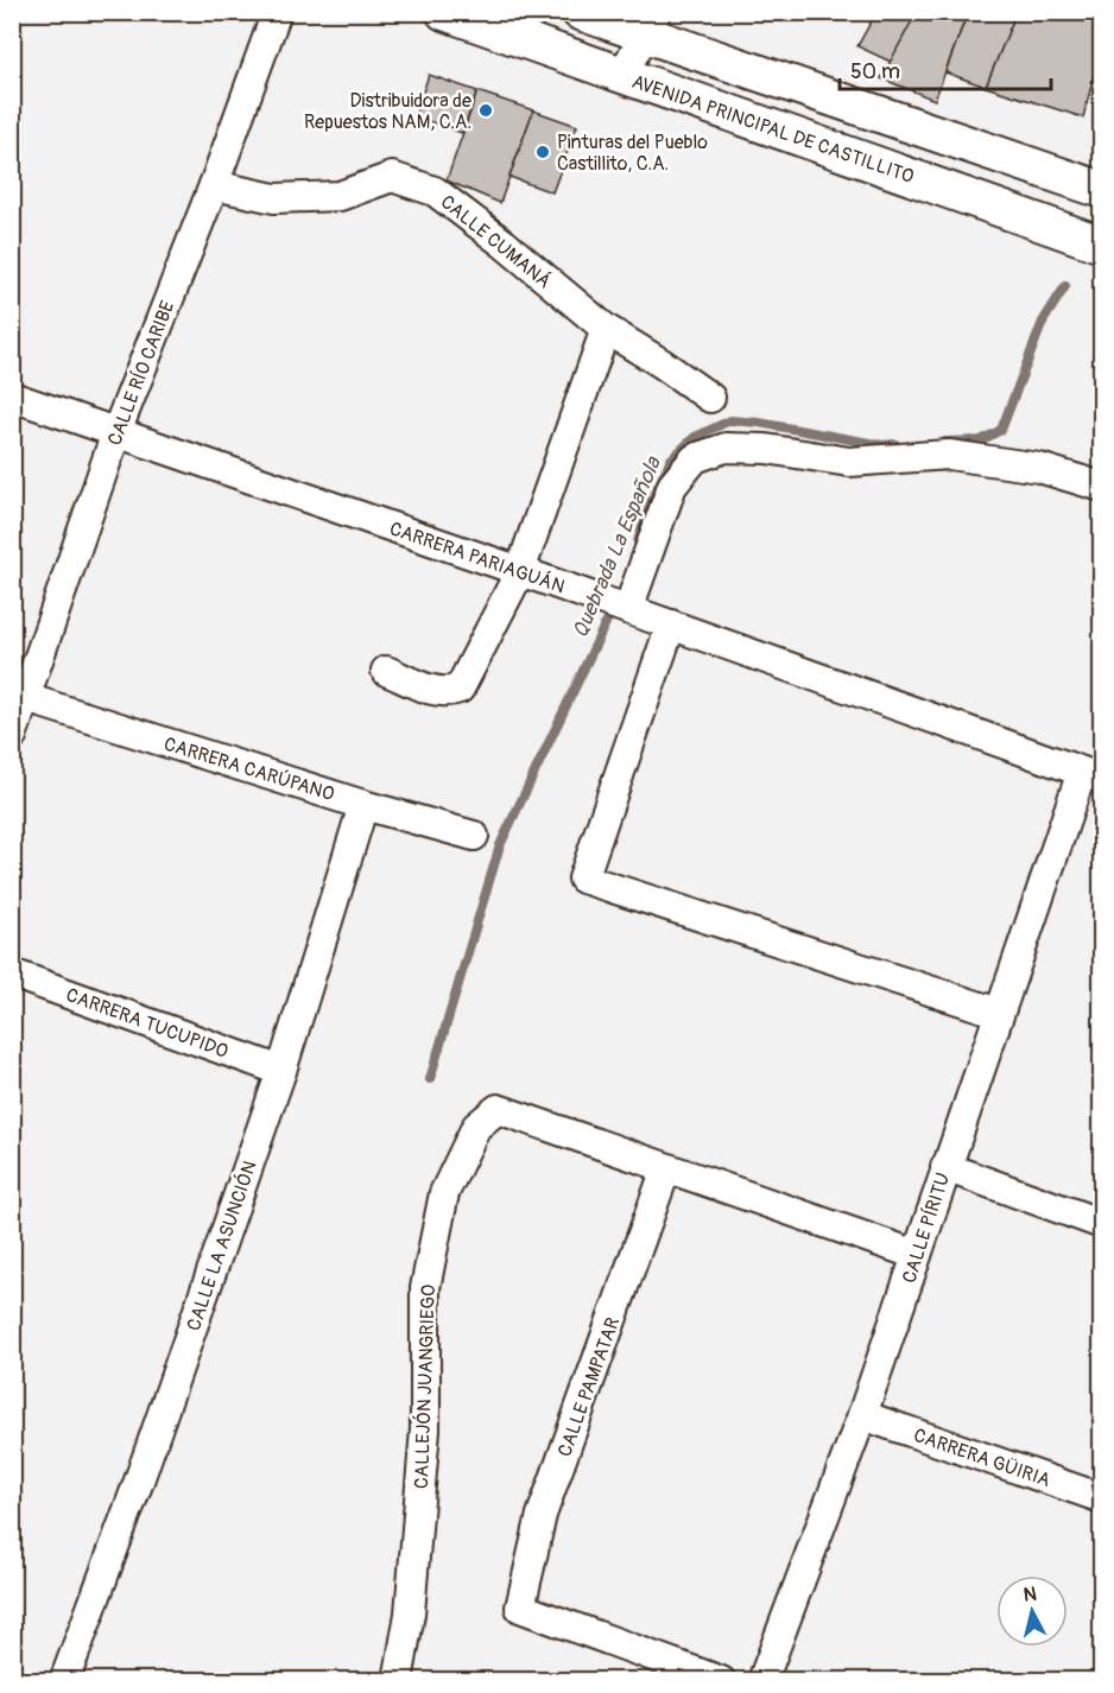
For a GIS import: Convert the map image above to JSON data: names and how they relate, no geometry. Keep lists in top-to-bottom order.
{
  "streets": {
    "main road": ["AVENIDA PRINCIPAL DE CASTILLITO"],
    "street": [
      "CALLE CUMANÁ",
      "CALLE RÍO CARIBE",
      "CARRERA PARIAGUÁN",
      "CARRERA CARÚPANO",
      "CARRERA TUCUPIDO",
      "CALLE PÍRITU",
      "CALLE LA ASUNCIÓN",
      "CALLEJÓN JUANGRIEGO",
      "CALLE PAMPATAR",
      "CARRERA GÜIRIA"
    ]
  },
  "crossings": [
    ["CALLE CUMANÁ", "CALLE RÍO CARIBE"],
    ["CALLE RÍO CARIBE", "CARRERA PARIAGUÁN"],
    ["CALLE RÍO CARIBE", "CARRERA CARÚPANO"],
    ["CARRERA PARIAGUÁN", "CALLE PÍRITU"],
    ["CARRERA CARÚPANO", "CALLE LA ASUNCIÓN"],
    ["CARRERA TUCUPIDO", "CALLE LA ASUNCIÓN"],
    ["CALLE PÍRITU", "CARRERA GÜIRIA"],
    ["CALLEJÓN JUANGRIEGO", "CALLE PAMPATAR"]
  ],
  "water": ["Quebrada La Española"],
  "places": ["Distribuidora de Repuestos NAM, C.A.", "Pinturas del Pueblo Castillito, C.A."],
  "scale_bar": "50 m",
  "north": "top"
}
